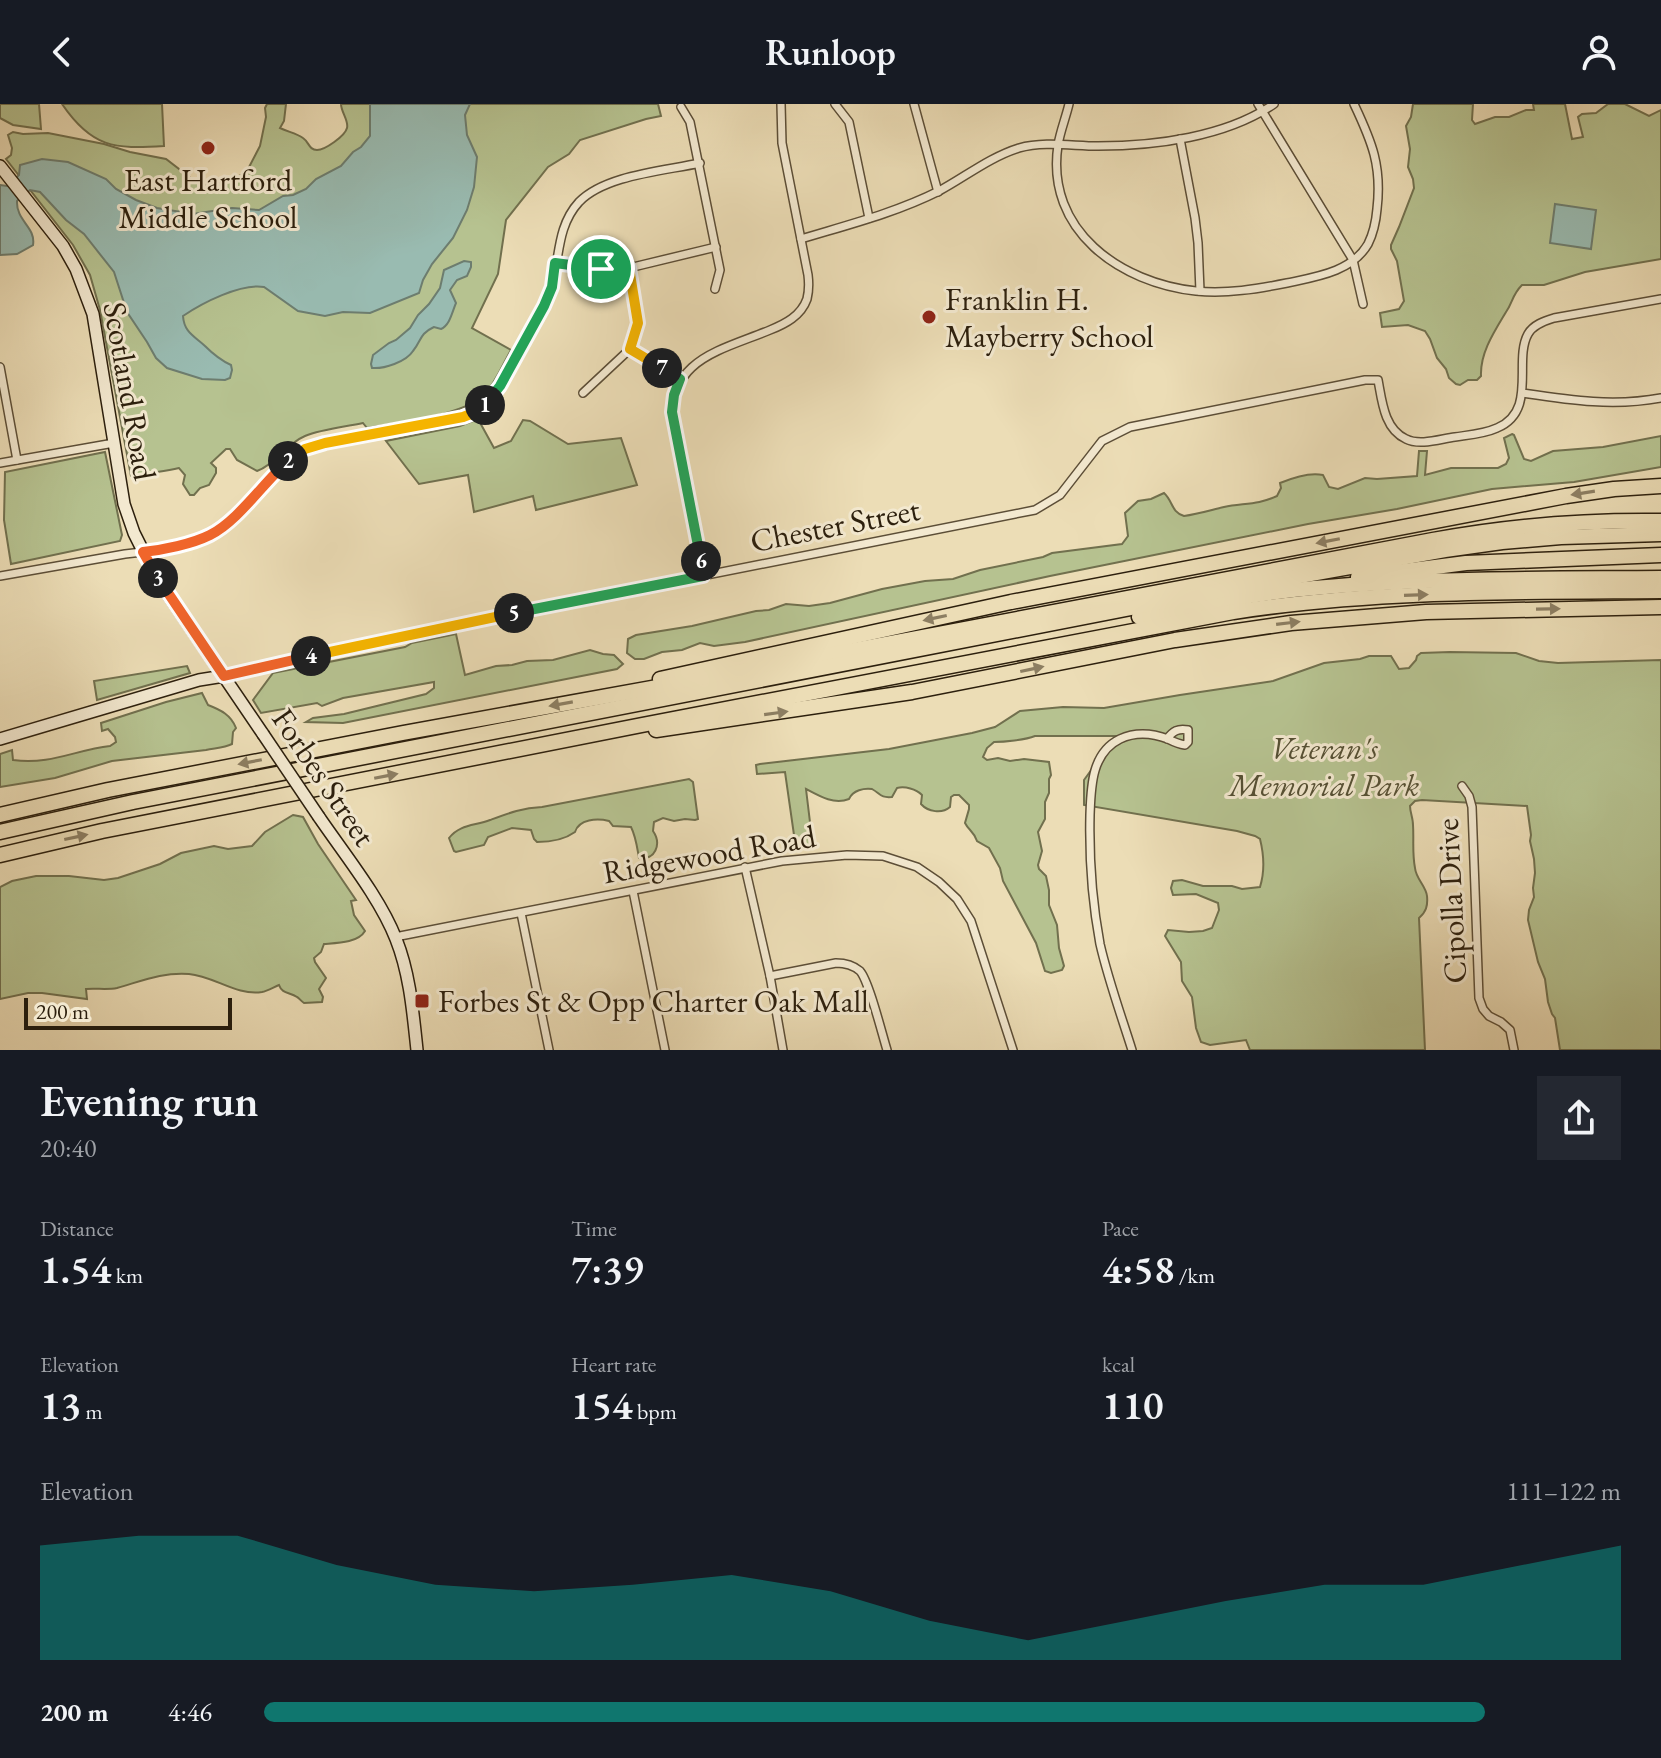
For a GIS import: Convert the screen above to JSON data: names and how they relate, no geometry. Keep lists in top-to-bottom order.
{
  "streets": {
    "main road": ["Scotland Road", "Forbes Street"],
    "street": ["Chester Street", "Ridgewood Road", "Cipolla Drive"]
  },
  "crossings": [
    ["Scotland Road", "Forbes Street"],
    ["Chester Street", "Forbes Street"],
    ["Forbes Street", "Ridgewood Road"]
  ],
  "parks": ["Veteran's Memorial Park"],
  "places": {
    "other": ["East Hartford Middle School", "Franklin H. Mayberry School"],
    "transit": ["Forbes St & Opp Charter Oak Mall"]
  },
  "scale_bar": "200 m",
  "page": {
    "header": "Runloop",
    "pins": [
      "7",
      "1",
      "2",
      "6",
      "3",
      "5",
      "4"
    ],
    "scale": "200 m",
    "heading": ["Evening run", "20:40"],
    "stats": [
      ["Distance", "1.54 km"],
      ["Time", "7:39"],
      ["Pace", "4:58 /km"],
      ["Elevation", "13 m"],
      ["Heart rate", "154 bpm"],
      ["kcal", "110"]
    ],
    "chart": ["Elevation", "111–122 m"],
    "list": [
      {
        "name": "200 m",
        "note": "4:46"
      }
    ]
  }
}
